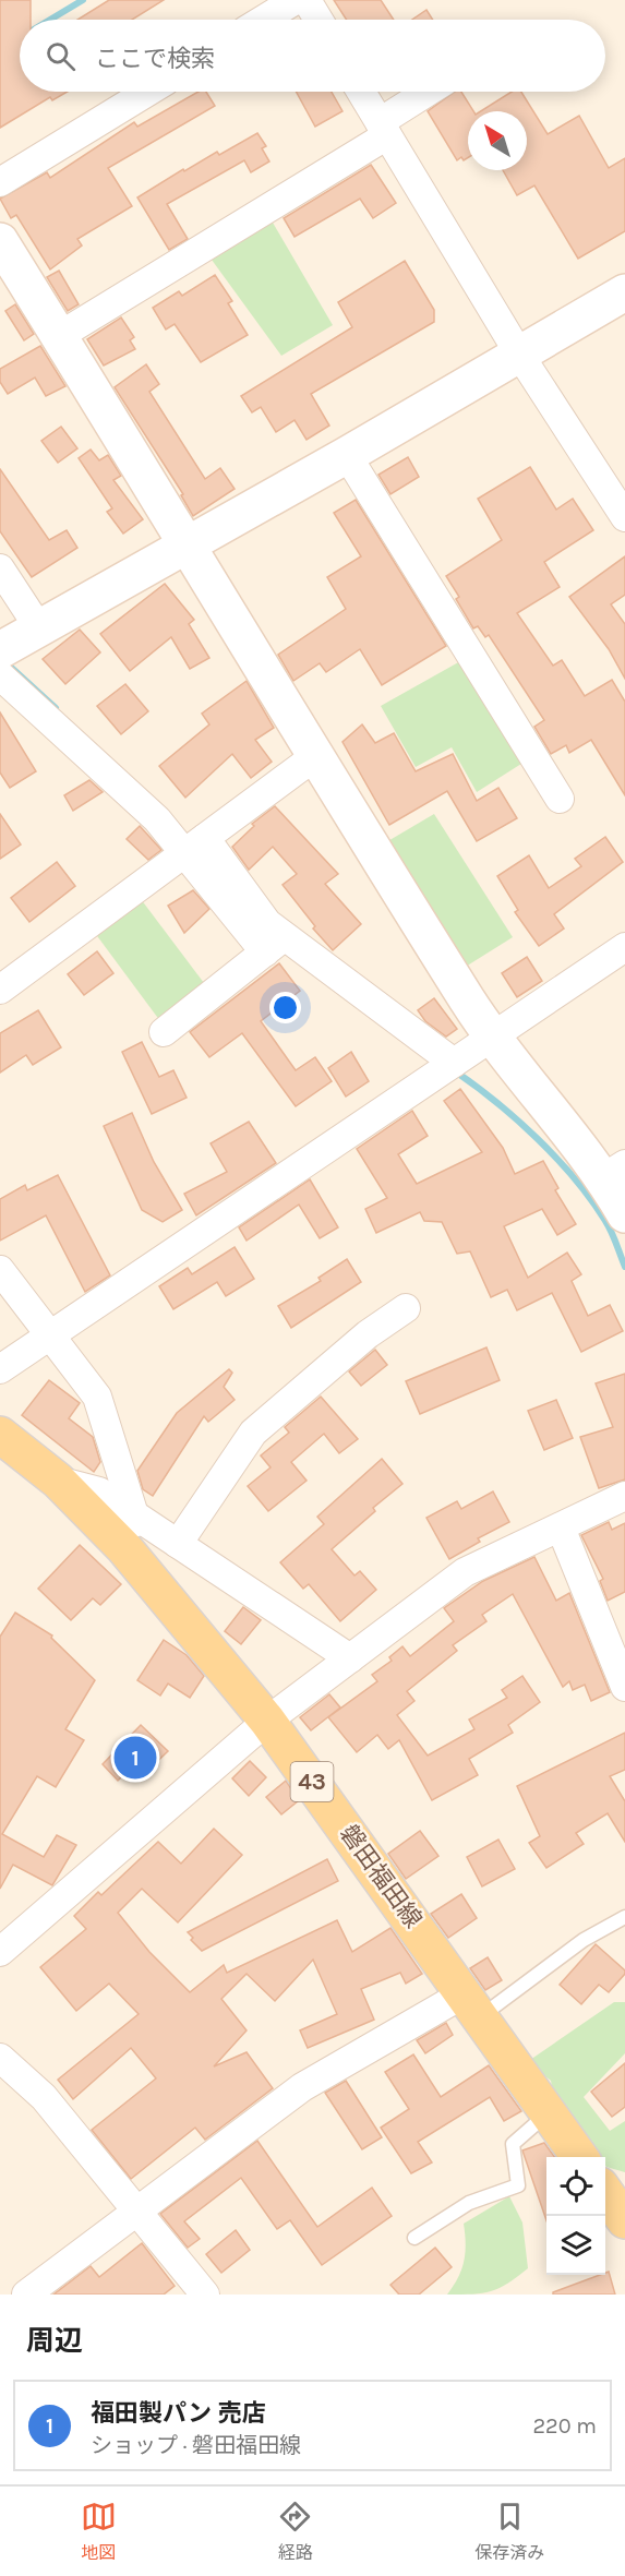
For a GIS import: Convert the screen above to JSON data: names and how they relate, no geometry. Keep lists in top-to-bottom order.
{
  "streets": {
    "main road": ["43", "磐田福田線"]
  },
  "north": "top left",
  "page": {
    "search": "ここで検索",
    "pins": "1",
    "heading": "周辺",
    "list": [
      {
        "mark": "1",
        "name": "福田製パン 売店",
        "note": "ショップ · 磐田福田線",
        "value": "220 m"
      }
    ],
    "nav": ["地図", "経路", "保存済み"]
  }
}
